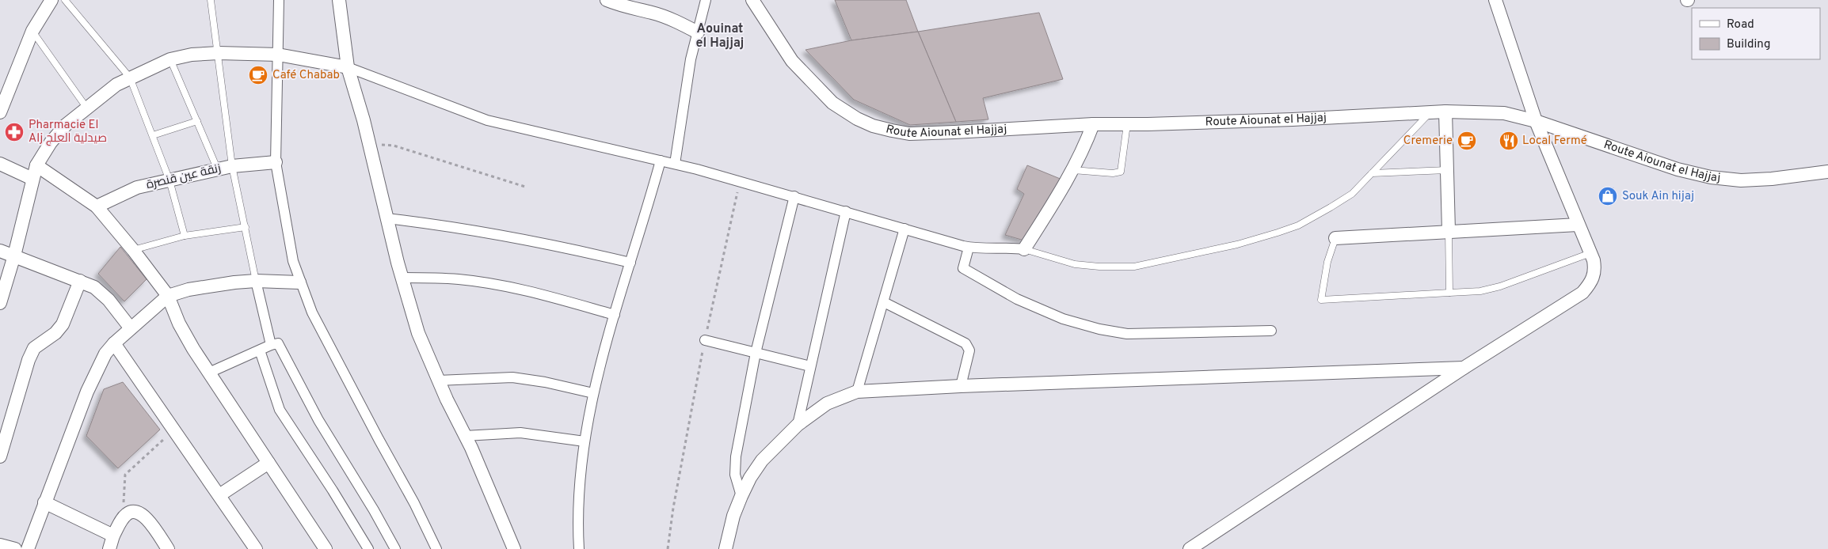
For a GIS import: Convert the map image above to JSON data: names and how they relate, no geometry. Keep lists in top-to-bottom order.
{
  "streets": {
    "street": ["Route Aiounat el Hajjaj", "زنقة عين قنصرة"]
  },
  "districts": ["Aouinat el Hajjaj"],
  "places": {
    "cafe": ["Café Chabab", "Cremerie"],
    "pharmacy": ["Pharmacie El Alj صيدلية العلج"],
    "restaurant": ["Local Fermé"],
    "shop": ["Souk Ain hijaj"]
  },
  "legend": ["Road", "Building"]
}
